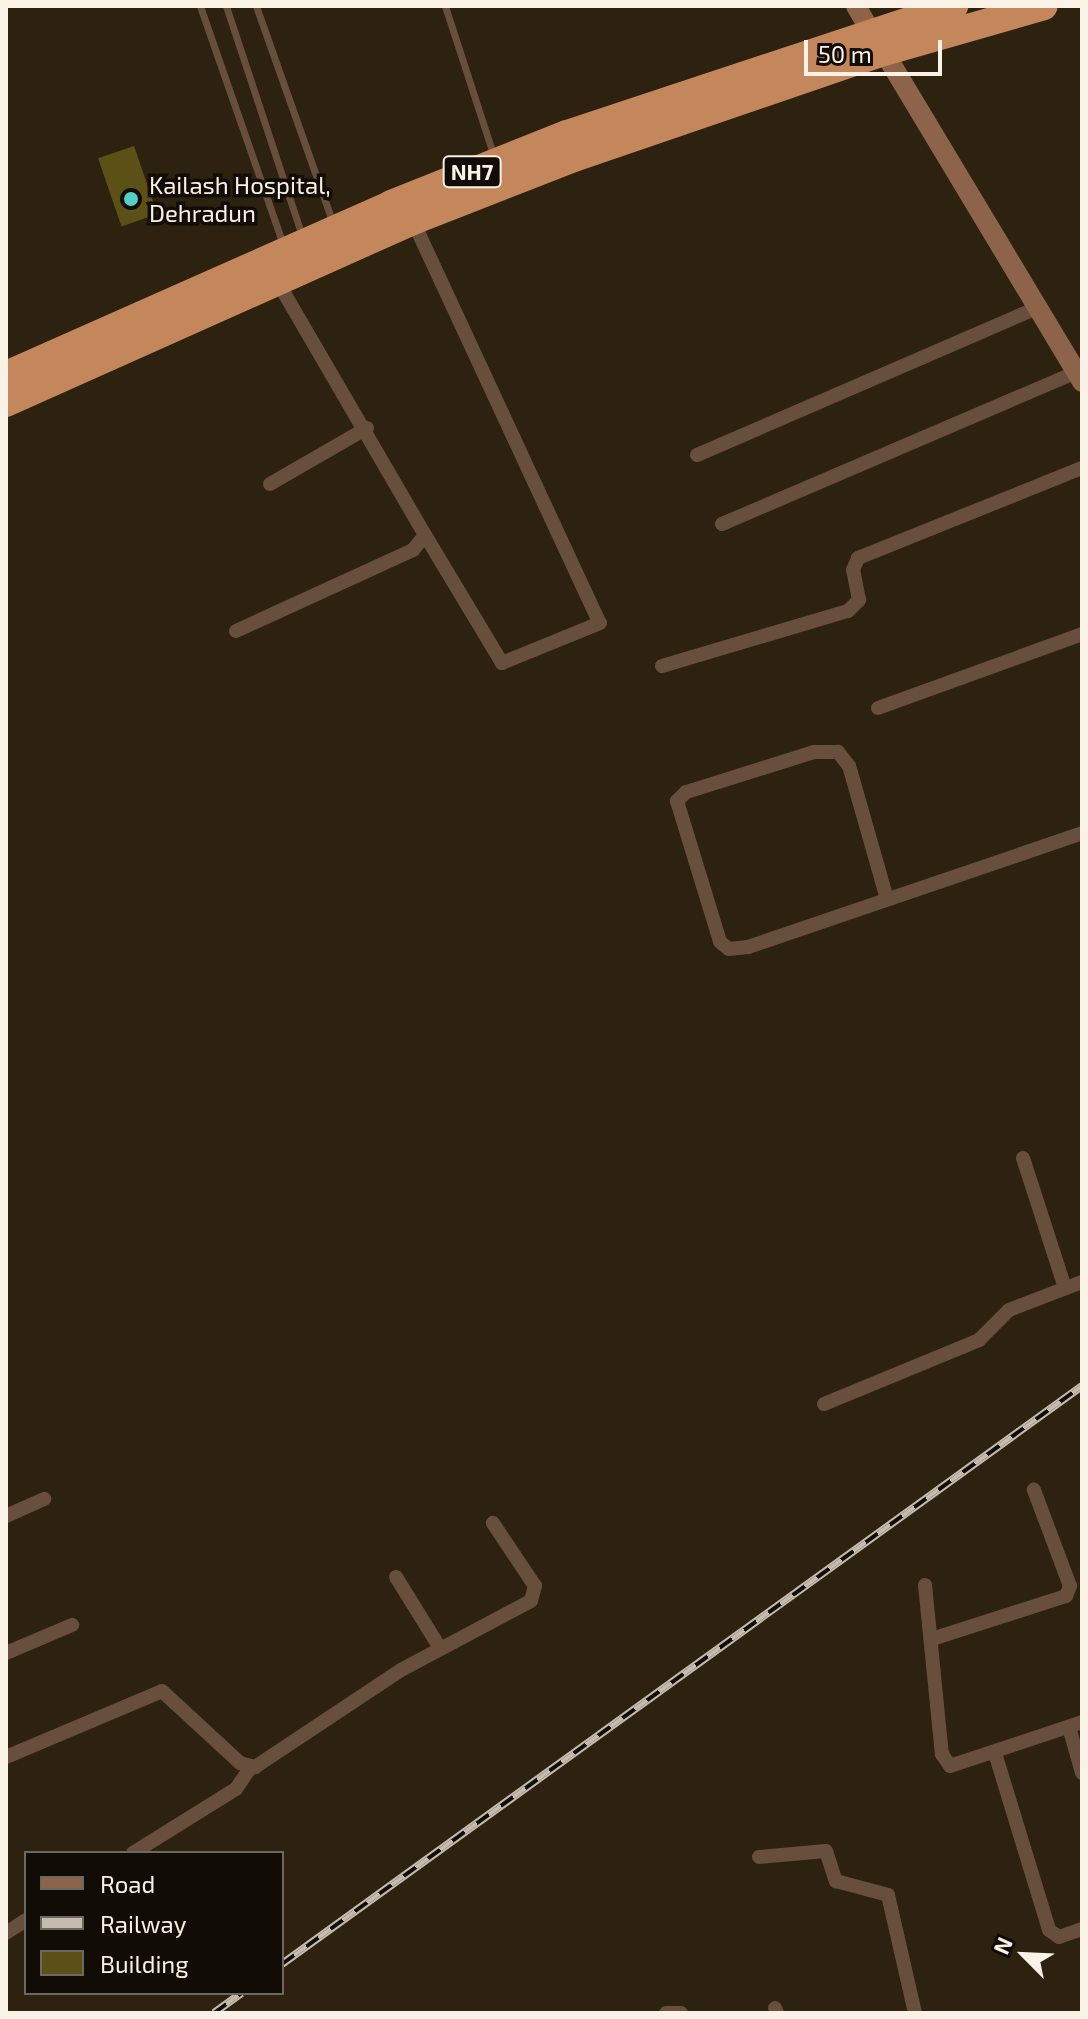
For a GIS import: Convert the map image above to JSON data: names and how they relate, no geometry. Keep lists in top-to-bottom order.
{
  "streets": {
    "highway": ["NH7"]
  },
  "places": ["Kailash Hospital, Dehradun"],
  "legend": ["Road", "Railway", "Building"],
  "scale_bar": "50 m",
  "north": "top left"
}
